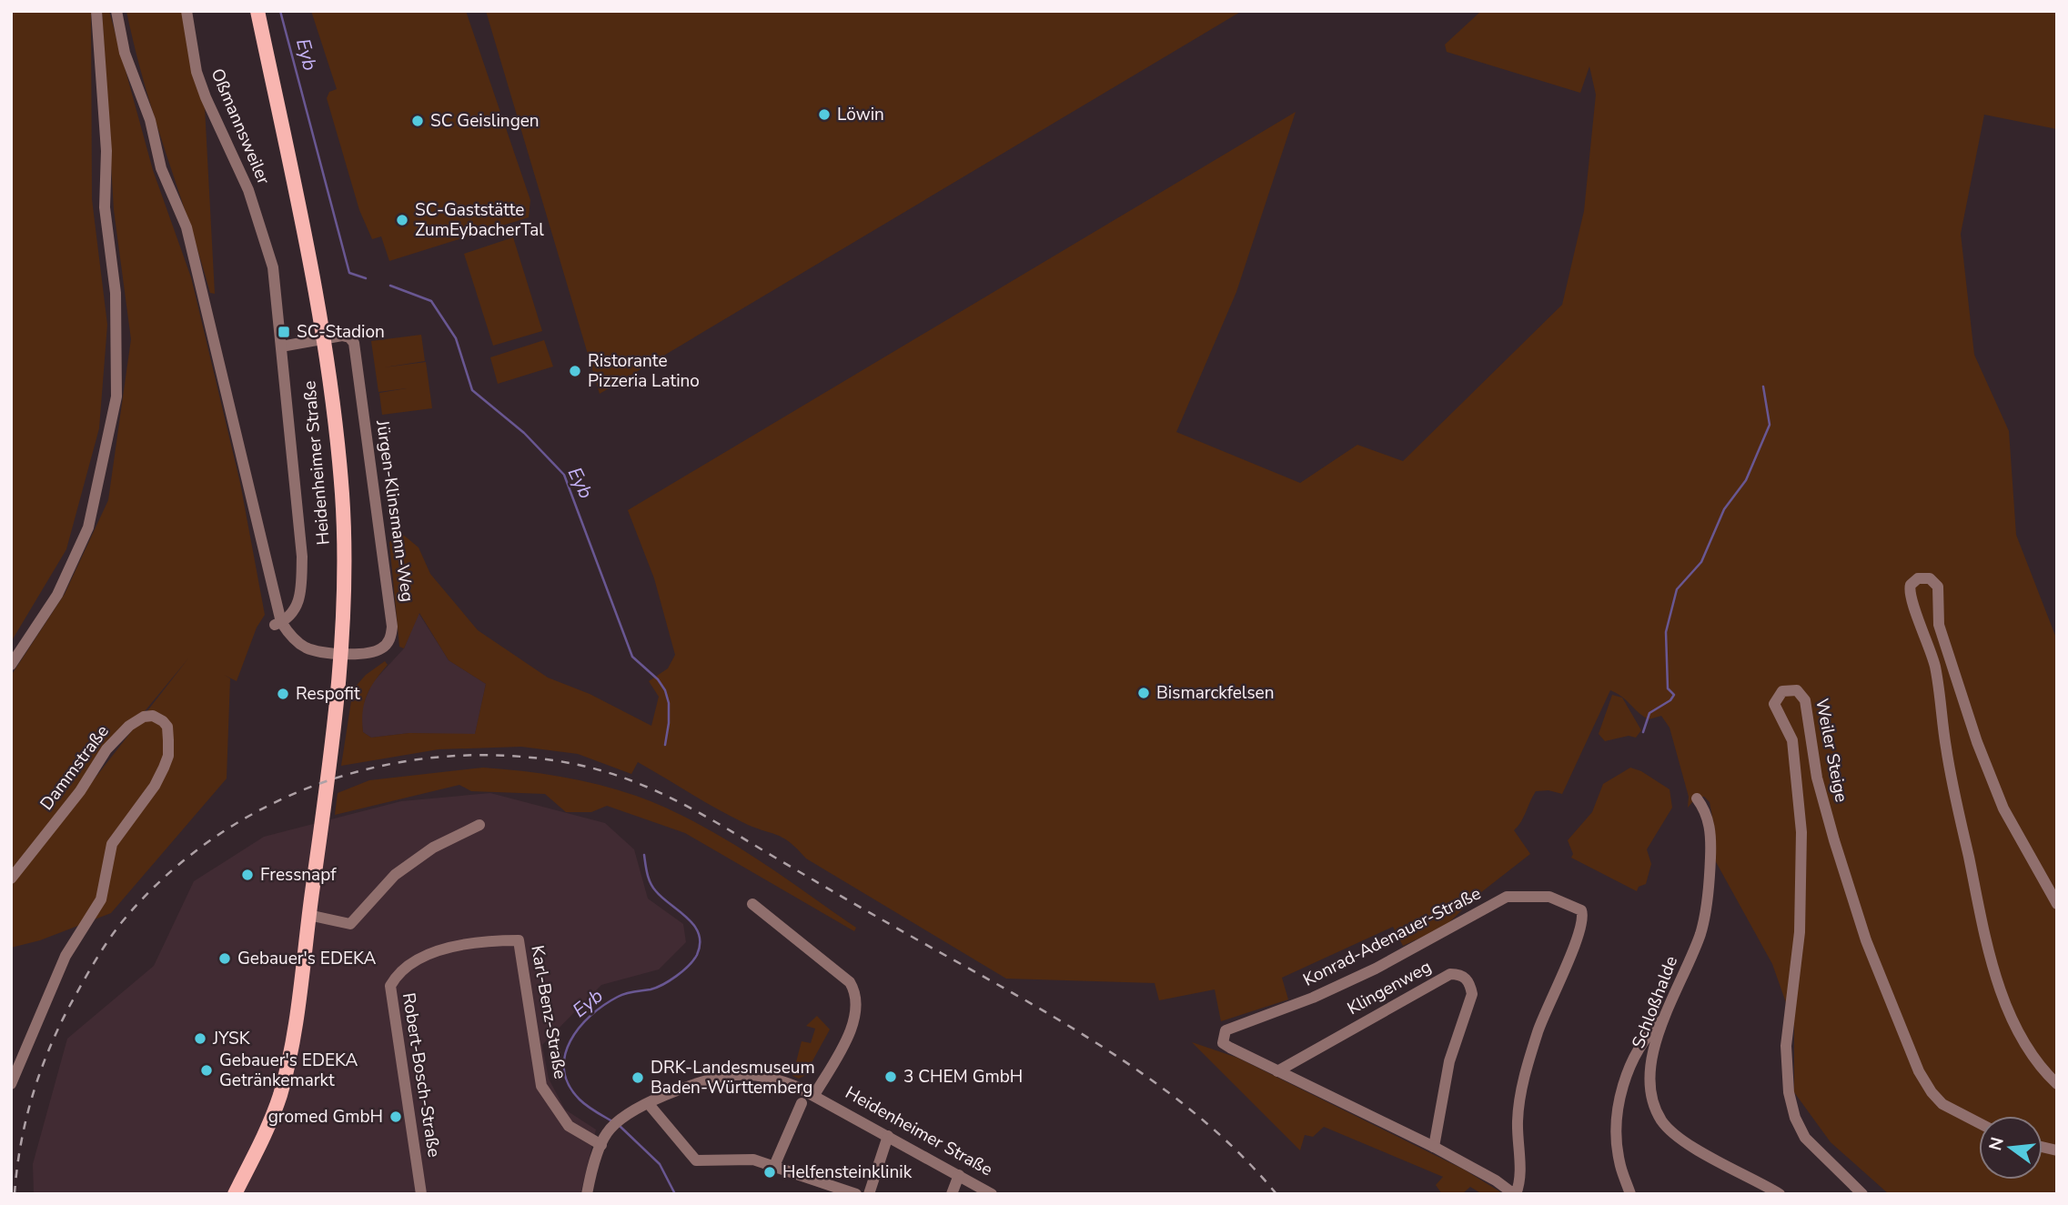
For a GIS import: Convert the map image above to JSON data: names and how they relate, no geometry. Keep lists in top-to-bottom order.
{
  "streets": {
    "main road": ["Heidenheimer Straße"],
    "street": [
      "Oßmannsweiler",
      "Jürgen-Klinsmann-Weg",
      "Weiler Steige",
      "Dammstraße",
      "Konrad-Adenauer-Straße",
      "Klingenweg",
      "Schloßhalde",
      "Karl-Benz-Straße",
      "Robert-Bosch-Straße"
    ]
  },
  "crossings": [
    ["Oßmannsweiler", "Heidenheimer Straße"],
    ["Heidenheimer Straße", "Jürgen-Klinsmann-Weg"],
    ["Heidenheimer Straße", "Karl-Benz-Straße"],
    ["Konrad-Adenauer-Straße", "Klingenweg"],
    ["Karl-Benz-Straße", "Robert-Bosch-Straße"]
  ],
  "water": ["Eyb"],
  "places": {
    "other": [
      "Löwin",
      "SC Geislingen",
      "SC-Gaststätte ZumEybacherTal",
      "Ristorante Pizzeria Latino",
      "Bismarckfelsen",
      "Respofit",
      "Fressnapf",
      "Gebauer's EDEKA",
      "JYSK",
      "Gebauer's EDEKA Getränkemarkt",
      "3 CHEM GmbH",
      "DRK-Landesmuseum Baden-Württemberg",
      "gromed GmbH",
      "Helfensteinklinik"
    ],
    "transit": ["SC-Stadion"]
  },
  "north": "left"
}
